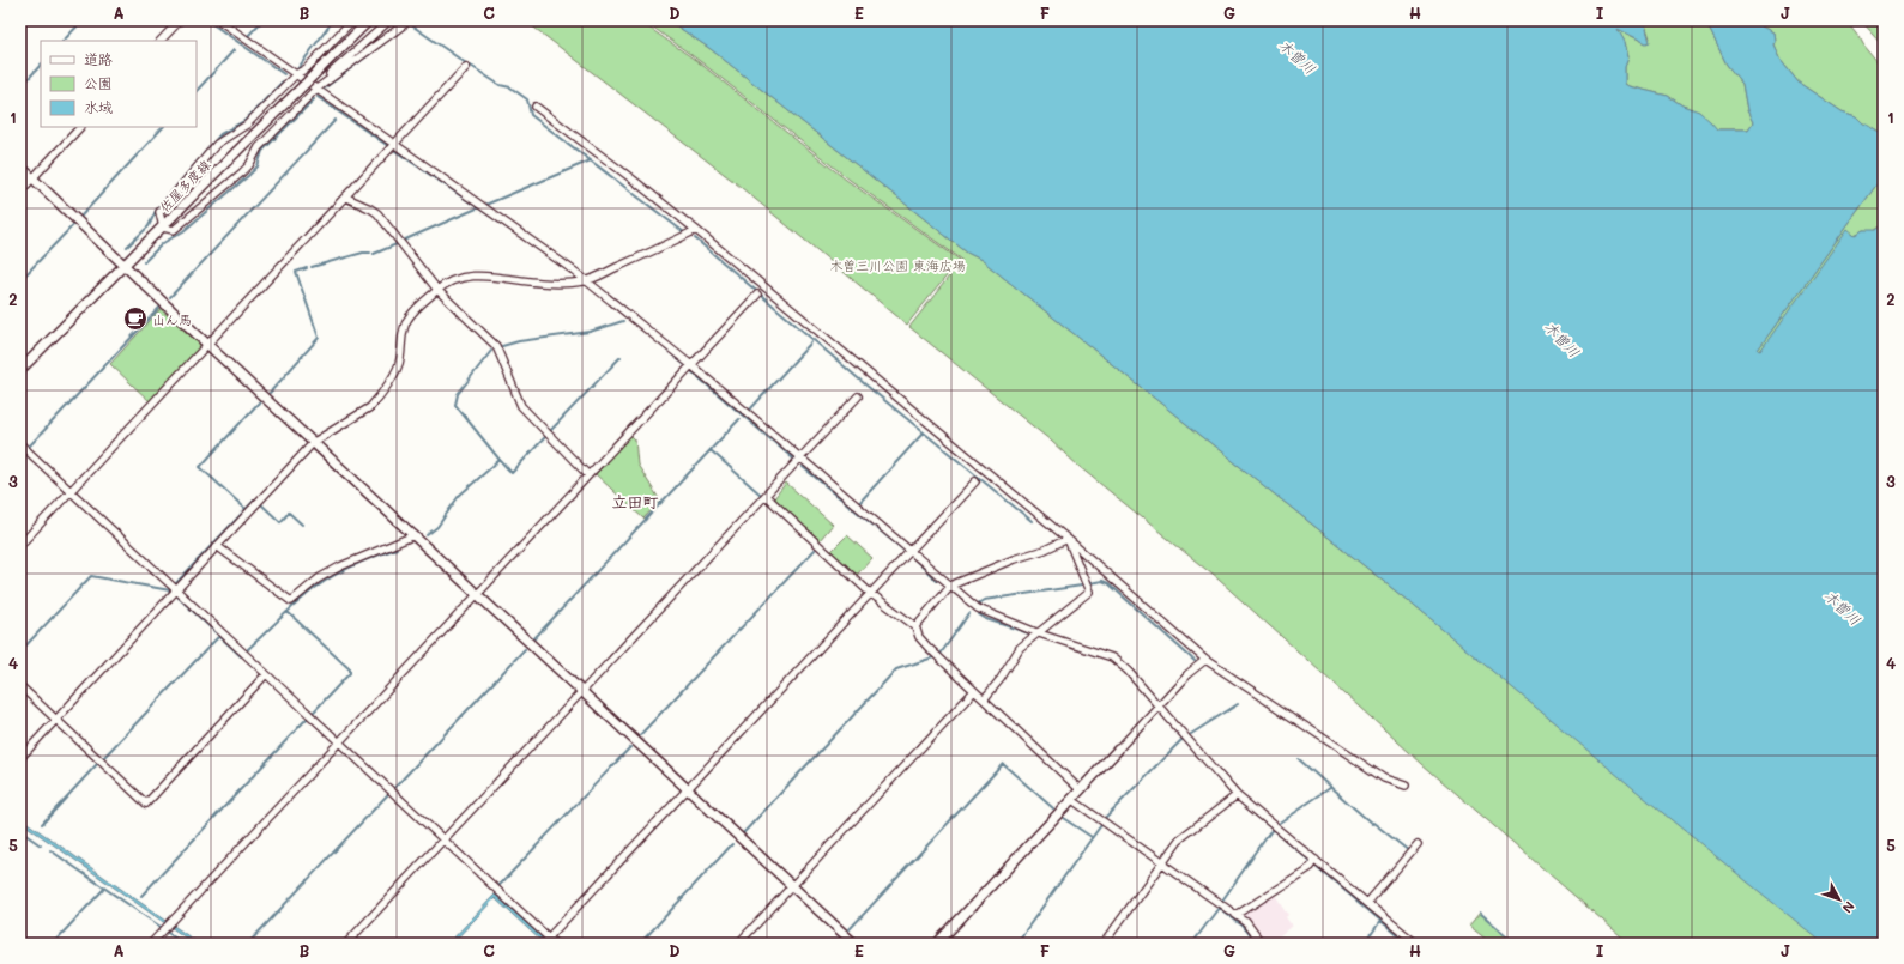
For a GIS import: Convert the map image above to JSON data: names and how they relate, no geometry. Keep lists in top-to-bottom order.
{
  "streets": {
    "street": ["佐屋多度線"]
  },
  "districts": ["立田町"],
  "water": ["木曽川"],
  "parks": ["木曽三川公園 東海広場"],
  "places": {
    "cafe": ["山ん馬"]
  },
  "legend": ["道路", "公園", "水域"],
  "north": "bottom right",
  "grid": {
    "columns": [
      "A",
      "B",
      "C",
      "D",
      "E",
      "F",
      "G",
      "H",
      "I",
      "J"
    ],
    "rows": [
      "1",
      "2",
      "3",
      "4",
      "5"
    ]
  }
}
